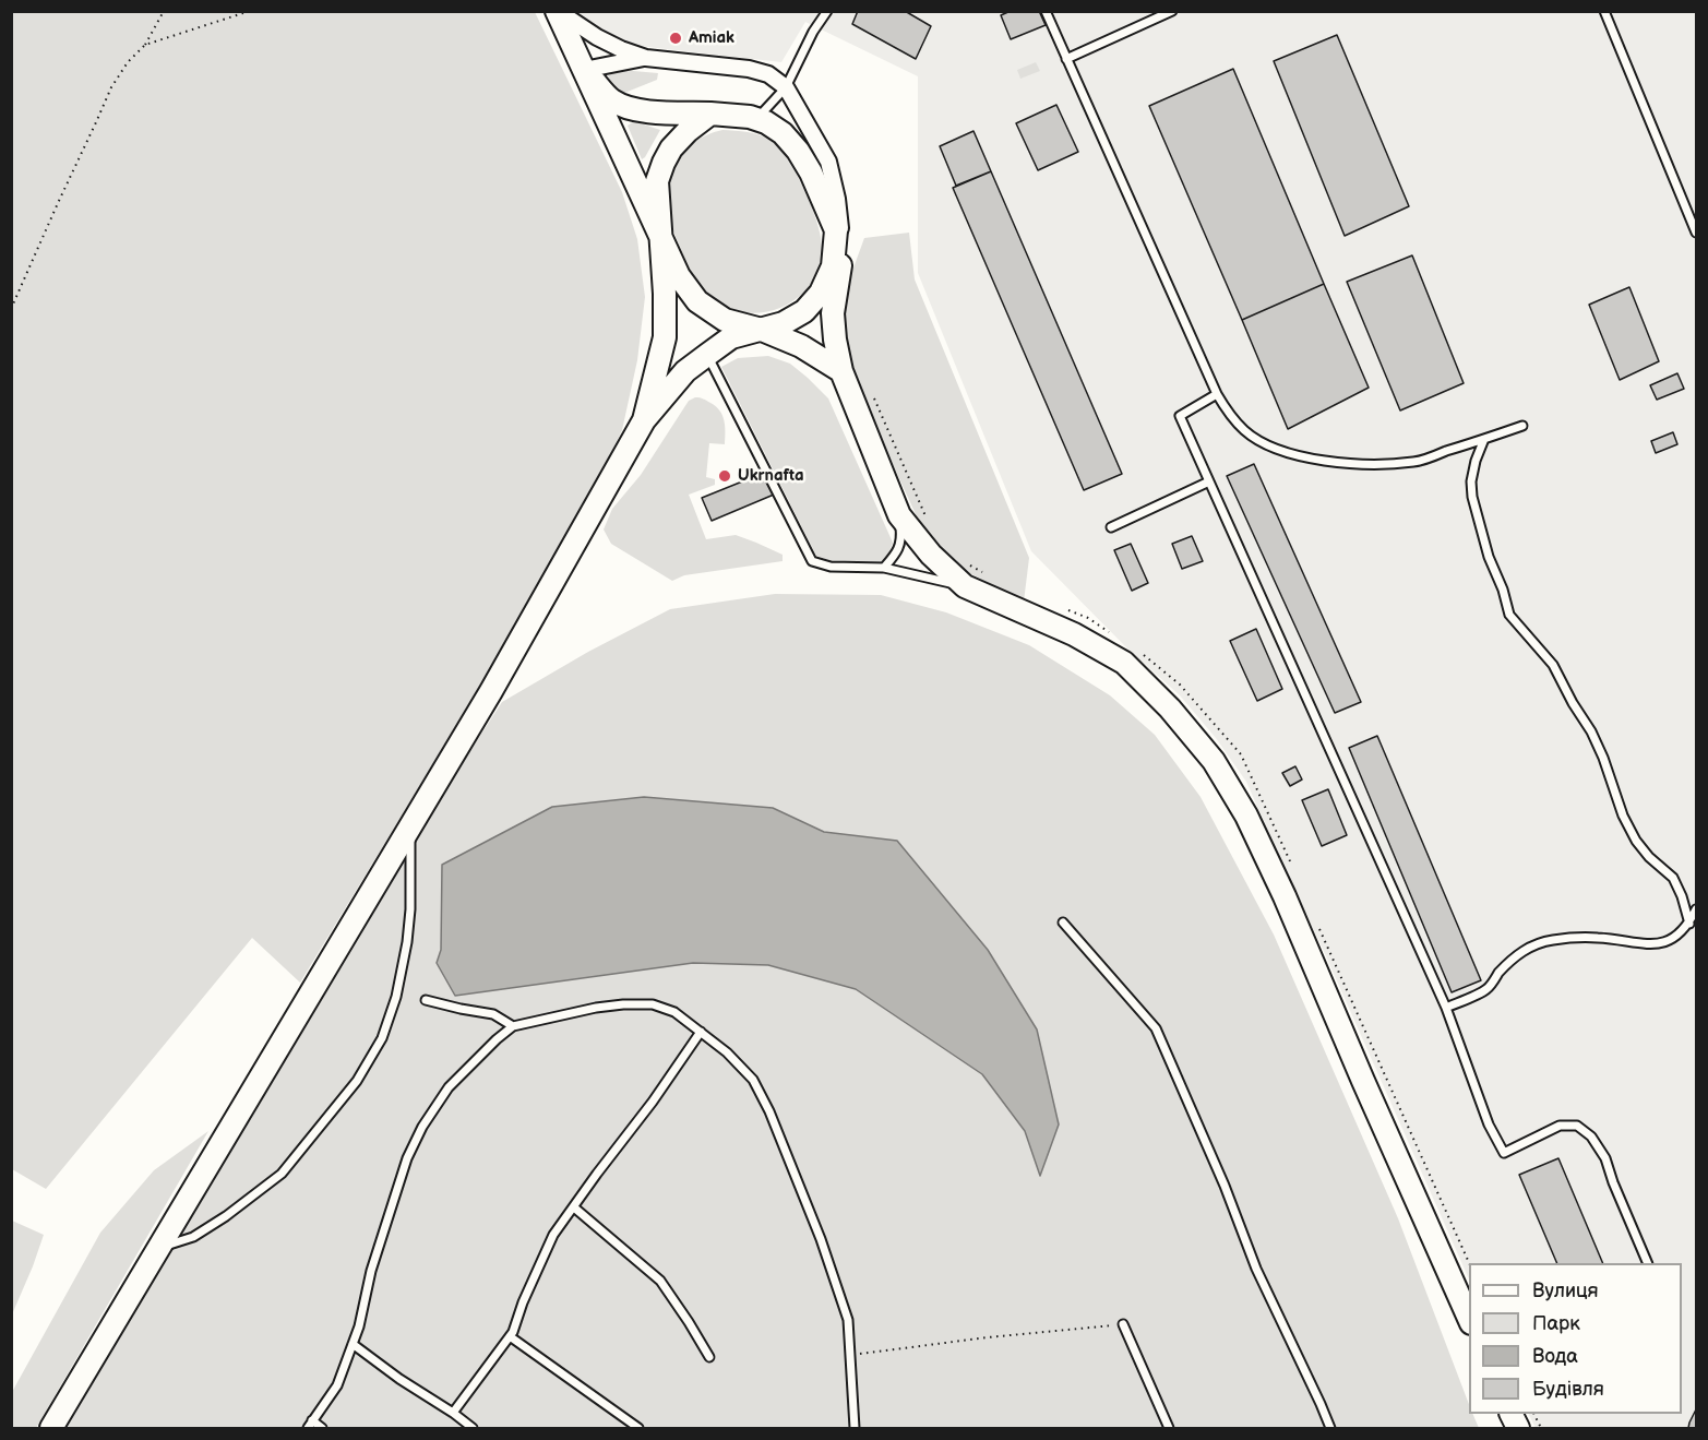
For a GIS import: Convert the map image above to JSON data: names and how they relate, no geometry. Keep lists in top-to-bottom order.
{
  "places": ["Amiak", "Ukrnafta"],
  "legend": [
    "Вулиця",
    "Парк",
    "Вода",
    "Будівля"
  ]
}
